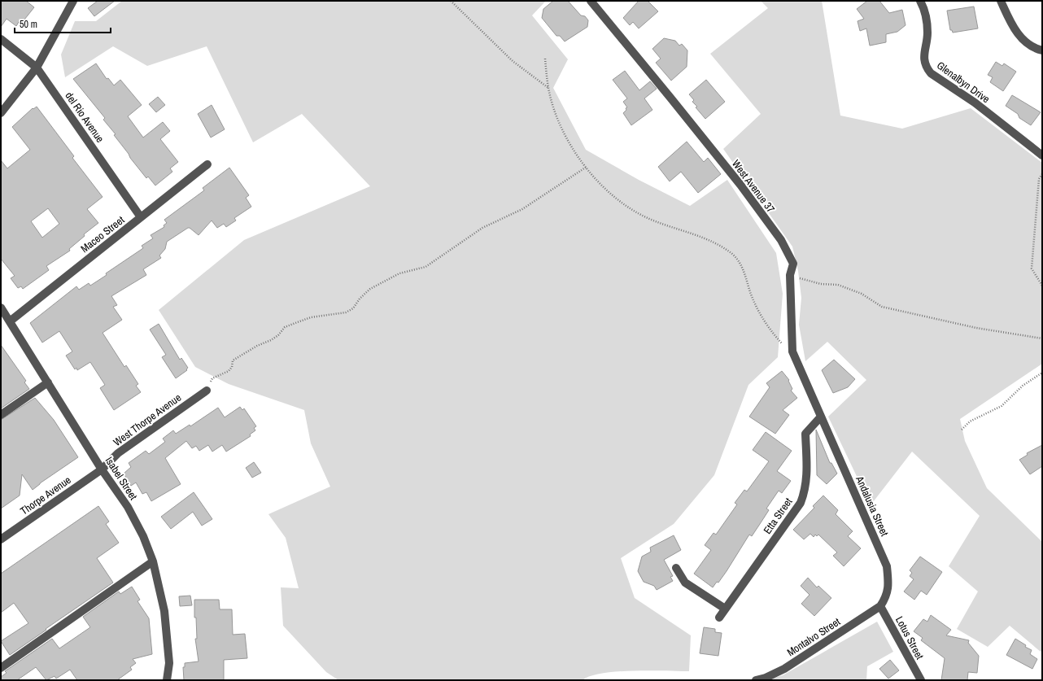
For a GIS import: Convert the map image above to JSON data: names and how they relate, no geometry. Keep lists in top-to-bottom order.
{
  "streets": {
    "street": [
      "Glenalbyn Drive",
      "del Rio Avenue",
      "West Avenue 37",
      "Maceo Street",
      "West Thorpe Avenue",
      "Isabel Street",
      "Thorpe Avenue",
      "Andalusia Street",
      "Etta Street",
      "Montalvo Street",
      "Lotus Street"
    ]
  },
  "crossings": [
    ["del Rio Avenue", "Maceo Street"],
    ["West Avenue 37", "Andalusia Street"],
    ["West Avenue 37", "Etta Street"],
    ["Maceo Street", "Isabel Street"],
    ["West Thorpe Avenue", "Isabel Street"],
    ["West Thorpe Avenue", "Thorpe Avenue"],
    ["Isabel Street", "Thorpe Avenue"],
    ["Andalusia Street", "Etta Street"],
    ["Andalusia Street", "Montalvo Street"],
    ["Andalusia Street", "Lotus Street"],
    ["Montalvo Street", "Lotus Street"]
  ],
  "scale_bar": "50 m"
}
